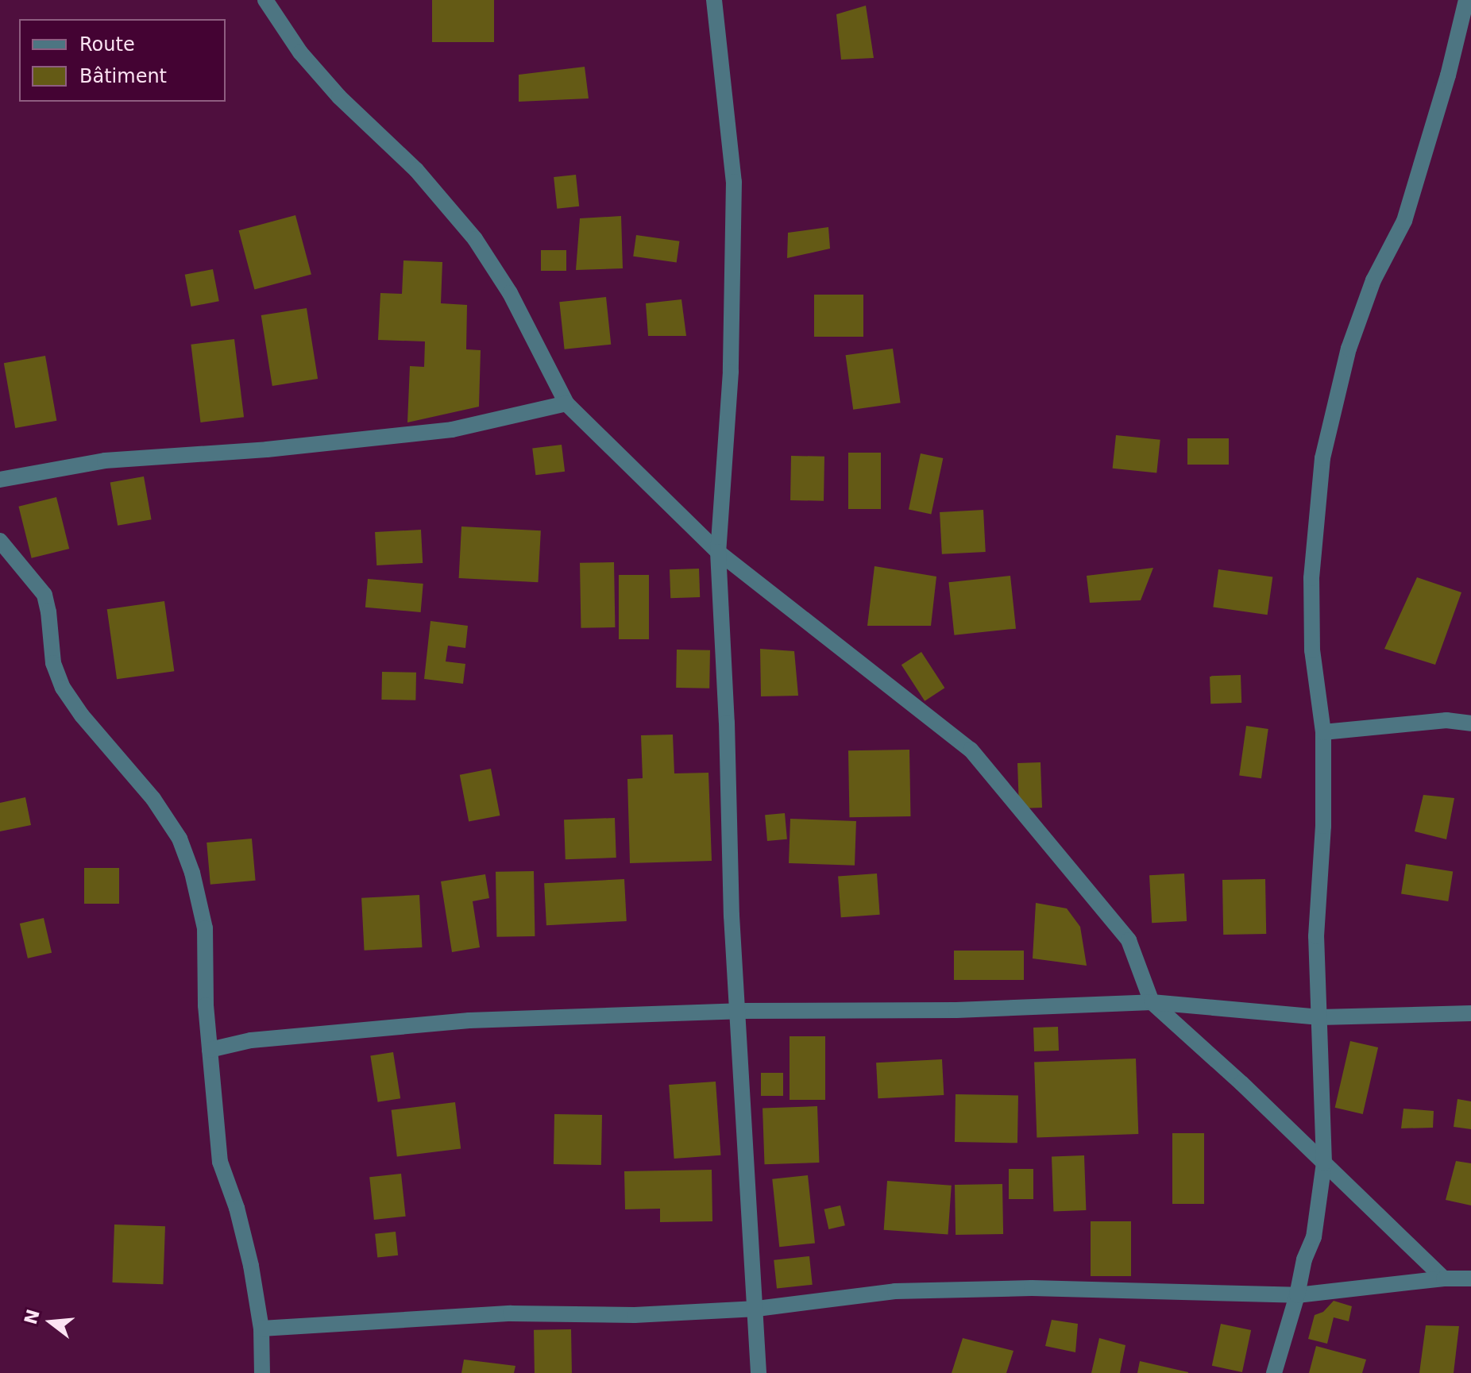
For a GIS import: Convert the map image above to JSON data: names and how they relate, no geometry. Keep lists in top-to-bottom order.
{
  "legend": ["Route", "Bâtiment"],
  "north": "left"
}
